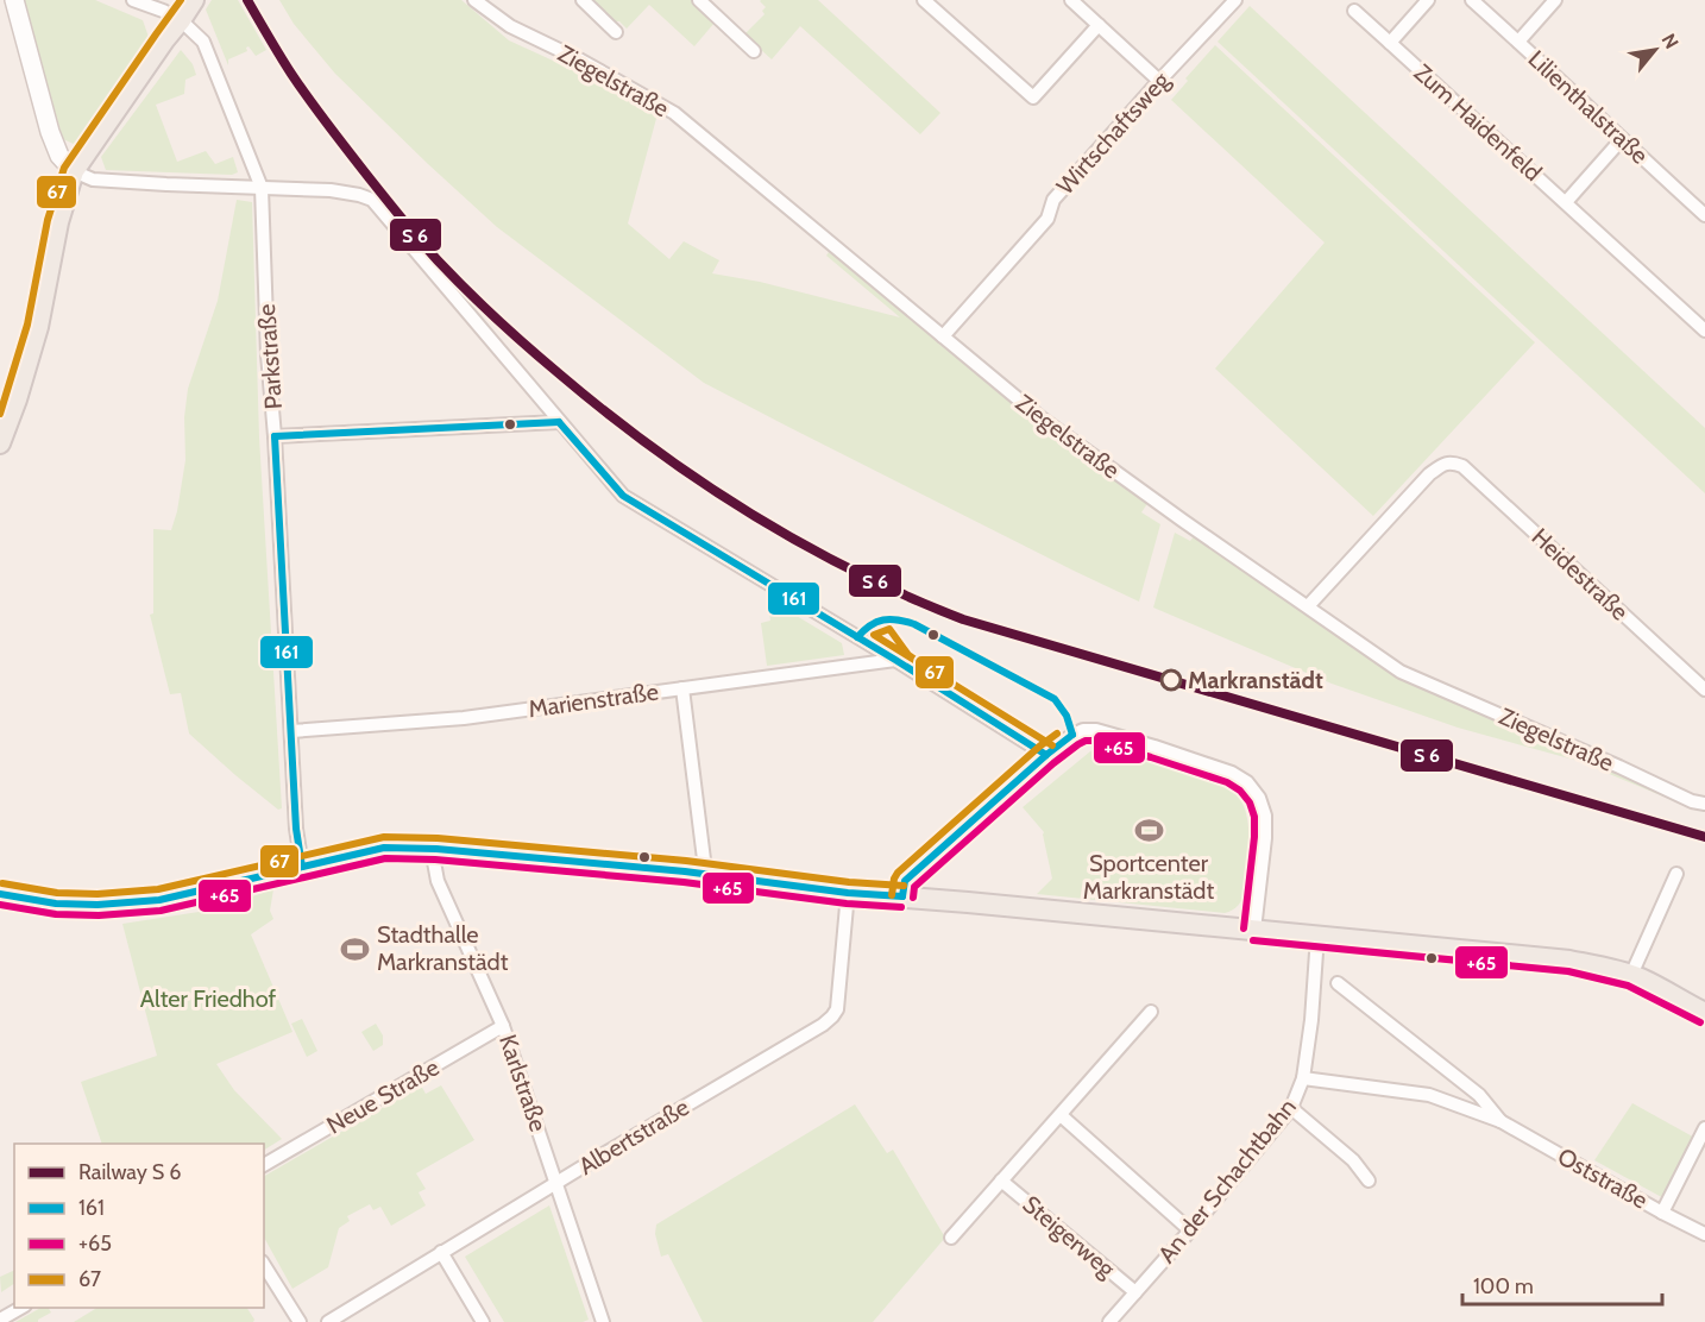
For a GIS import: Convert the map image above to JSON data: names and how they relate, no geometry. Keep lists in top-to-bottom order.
{
  "streets": {
    "street": [
      "Ziegelstraße",
      "Lilienthalstraße",
      "Zum Haidenfeld",
      "Wirtschaftsweg",
      "Parkstraße",
      "Heidestraße",
      "Marienstraße",
      "Karlstraße",
      "Neue Straße",
      "Albertstraße",
      "Oststraße",
      "An der Schachtbahn",
      "Steigerweg"
    ]
  },
  "crossings": [
    ["Ziegelstraße", "Wirtschaftsweg"],
    ["Ziegelstraße", "Heidestraße"],
    ["Parkstraße", "Marienstraße"],
    ["Karlstraße", "Neue Straße"],
    ["Karlstraße", "Albertstraße"],
    ["Oststraße", "An der Schachtbahn"],
    ["An der Schachtbahn", "Steigerweg"]
  ],
  "parks": ["Alter Friedhof"],
  "places": {
    "other": ["Markranstädt"],
    "sports": ["Sportcenter Markranstädt", "Stadthalle Markranstädt"]
  },
  "lines": ["transit line 67", "transit line 161", "transit line +65"],
  "legend": [
    "Railway S 6",
    "161",
    "+65",
    "67"
  ],
  "scale_bar": "100 m",
  "north": "top right"
}
